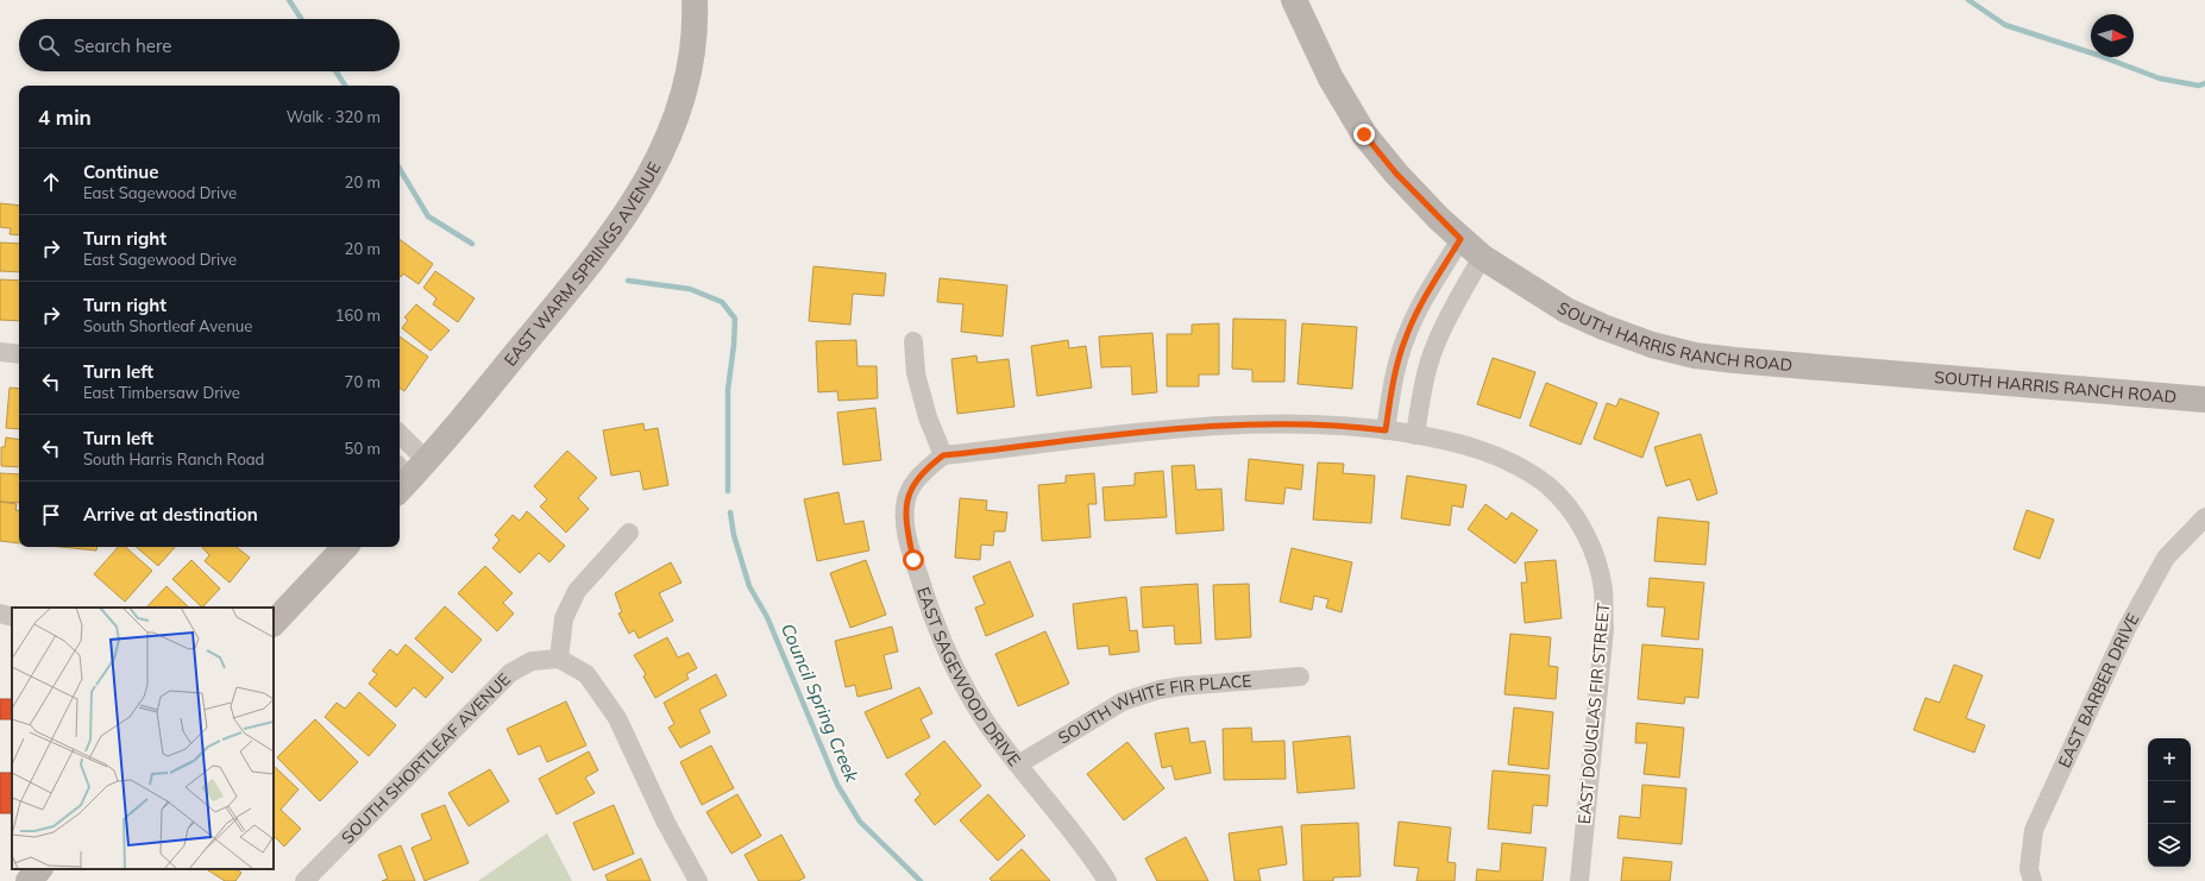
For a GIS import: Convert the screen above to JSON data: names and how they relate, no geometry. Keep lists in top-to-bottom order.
{
  "streets": {
    "street": [
      "EAST WARM SPRINGS AVENUE",
      "SOUTH HARRIS RANCH ROAD",
      "EAST SAGEWOOD DRIVE",
      "EAST BARBER DRIVE",
      "SOUTH WHITE FIR PLACE",
      "EAST DOUGLAS FIR STREET",
      "SOUTH SHORTLEAF AVENUE"
    ]
  },
  "crossings": [
    ["EAST SAGEWOOD DRIVE", "SOUTH WHITE FIR PLACE"]
  ],
  "water": ["Council Spring Creek"],
  "north": "right",
  "page": {
    "search": "Search here",
    "heading": ["4 min", "Walk · 320 m"],
    "list": [
      ["Continue", "East Sagewood Drive", "20 m"],
      ["Turn right", "East Sagewood Drive", "20 m"],
      ["Turn right", "South Shortleaf Avenue", "160 m"],
      ["Turn left", "East Timbersaw Drive", "70 m"],
      ["Turn left", "South Harris Ranch Road", "50 m"],
      "Arrive at destination"
    ],
    "map_buttons": ["+", "−"]
  }
}
